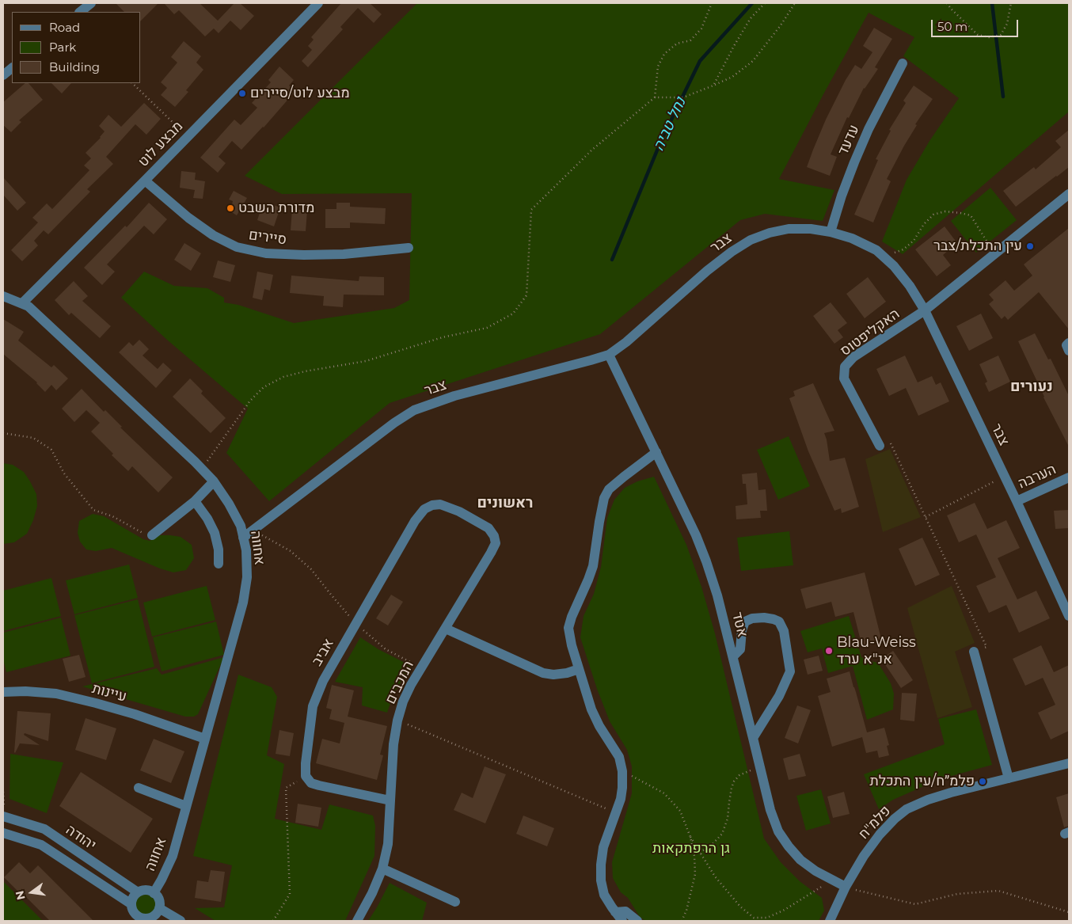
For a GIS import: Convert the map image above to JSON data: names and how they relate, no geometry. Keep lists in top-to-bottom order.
{
  "streets": {
    "street": [
      "עדעד",
      "מבצע לוט",
      "סיירים",
      "צבר",
      "האקליפטוס",
      "הערבה",
      "אחווה",
      "אטד",
      "אביב",
      "המכבים",
      "עיינות",
      "פלמ\"ח",
      "יהודה"
    ]
  },
  "crossings": [
    ["עדעד", "צבר"],
    ["מבצע לוט", "סיירים"],
    ["מבצע לוט", "אחווה"],
    ["צבר", "האקליפטוס"],
    ["צבר", "הערבה"],
    ["צבר", "אחווה"],
    ["צבר", "אטד"],
    ["אחווה", "עיינות"],
    ["אחווה", "יהודה"],
    ["אטד", "פלמ\"ח"],
    ["אביב", "המכבים"]
  ],
  "districts": ["נעורים", "ראשונים"],
  "water": ["נחל טביה"],
  "parks": ["גן הרפתקאות"],
  "places": [
    "מבצע לוט/סיירים",
    "מדורת השבט",
    "עין התכלת/צבר",
    "Blau-Weiss אנ\"א ערד",
    "פלמ״ח/עין התכלת"
  ],
  "legend": ["Road", "Park", "Building"],
  "scale_bar": "50 m",
  "north": "left"
}
